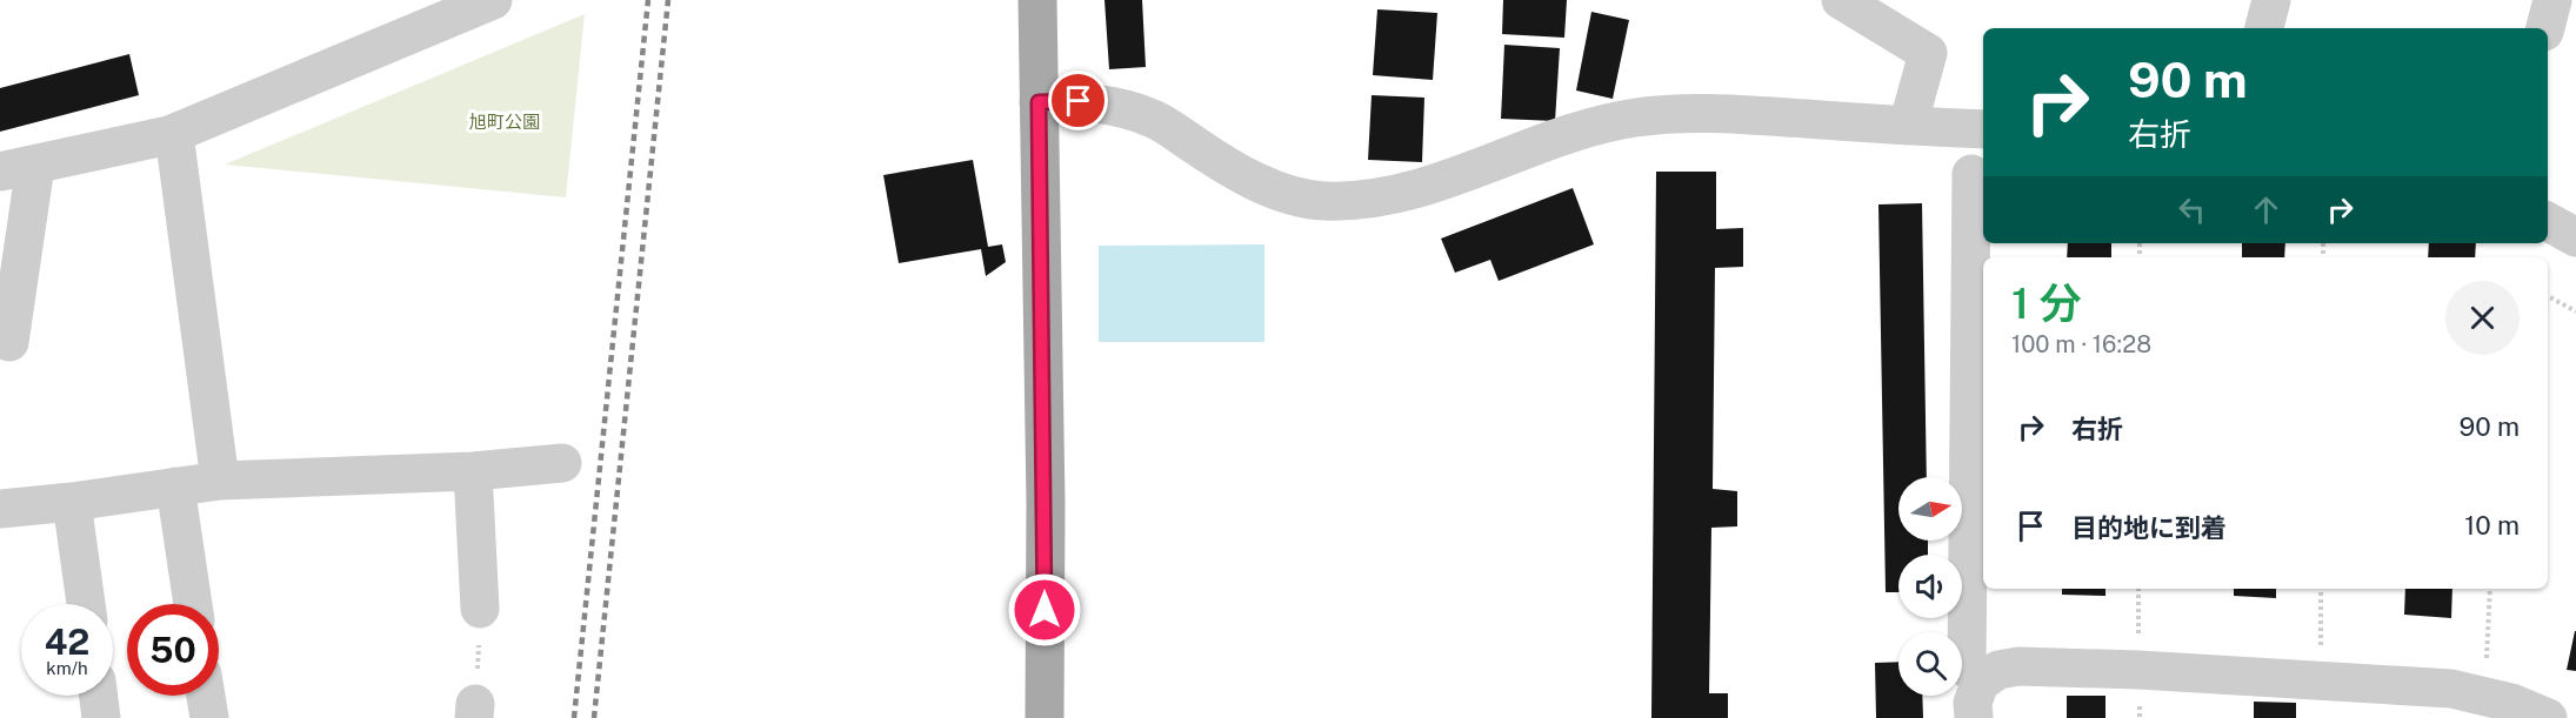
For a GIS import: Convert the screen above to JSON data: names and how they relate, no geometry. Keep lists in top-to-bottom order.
{
  "parks": ["旭町公園"],
  "north": "right",
  "page": {
    "turn": ["90 m", "右折"],
    "heading": ["1 分", "100 m · 16:28"],
    "list": [
      {
        "name": "右折",
        "value": "90 m"
      },
      {
        "name": "目的地に到着",
        "value": "10 m"
      }
    ],
    "speed": "42 km/h",
    "limit": "50"
  }
}
